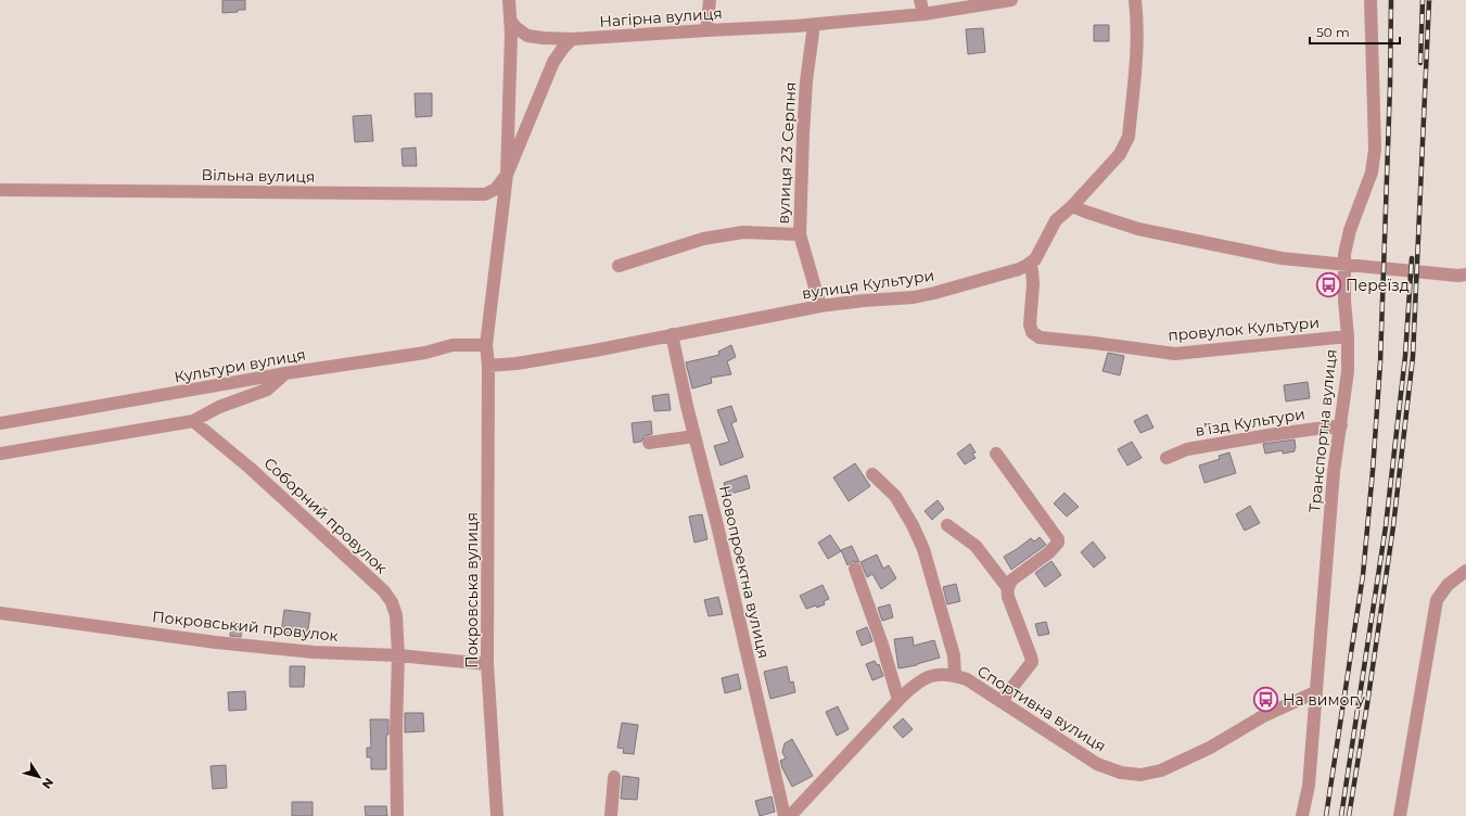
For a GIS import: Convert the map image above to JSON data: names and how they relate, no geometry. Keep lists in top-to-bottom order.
{
  "streets": {
    "street": [
      "Нагірна вулиця",
      "вулиця 23 Серпня",
      "Вільна вулиця",
      "вулиця Культури",
      "провулок Культури",
      "Культури вулиця",
      "в’їзд Культури",
      "Транспортна вулиця",
      "Соборний провулок",
      "Новопроектна вулиця",
      "Покровська вулиця",
      "Покровський провулок",
      "Спортивна вулиця"
    ]
  },
  "crossings": [
    ["Нагірна вулиця", "вулиця 23 Серпня"],
    ["вулиця 23 Серпня", "вулиця Культури"],
    ["вулиця Культури", "провулок Культури"],
    ["вулиця Культури", "Новопроектна вулиця"],
    ["вулиця Культури", "Покровська вулиця"],
    ["провулок Культури", "Транспортна вулиця"],
    ["в’їзд Культури", "Транспортна вулиця"],
    ["Транспортна вулиця", "Спортивна вулиця"],
    ["Соборний провулок", "Покровський провулок"],
    ["Покровська вулиця", "Покровський провулок"]
  ],
  "places": {
    "bus stop": ["Переїзд", "На вимогу"]
  },
  "scale_bar": "50 m",
  "north": "bottom right"
}
